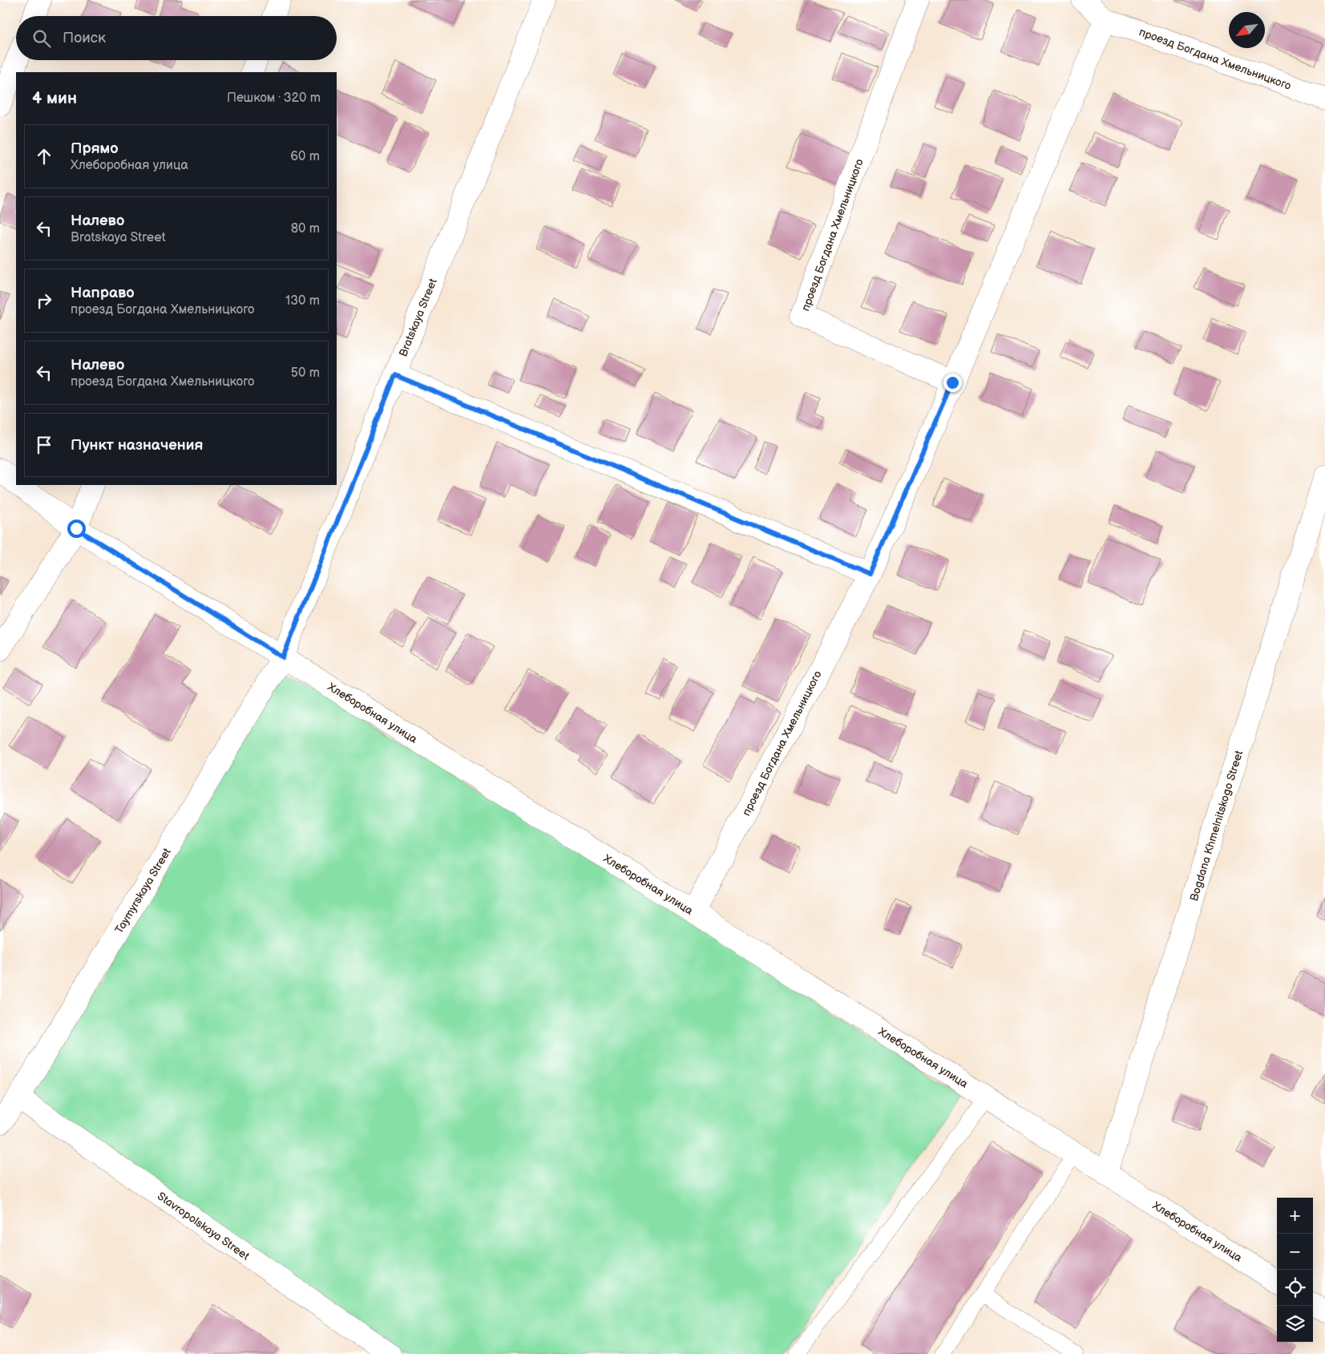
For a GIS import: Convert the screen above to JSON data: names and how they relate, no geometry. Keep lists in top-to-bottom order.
{
  "streets": {
    "street": [
      "проезд Богдана Хмельницкого",
      "Bratskaya Street",
      "Хлеборобная улица",
      "Bogdana Khmelnitskogo Street",
      "Taymyrskaya Street",
      "Stavropolskaya Street"
    ]
  },
  "crossings": [
    ["проезд Богдана Хмельницкого", "Хлеборобная улица"],
    ["Bratskaya Street", "Хлеборобная улица"],
    ["Bratskaya Street", "Taymyrskaya Street"],
    ["Хлеборобная улица", "Bogdana Khmelnitskogo Street"],
    ["Хлеборобная улица", "Taymyrskaya Street"],
    ["Taymyrskaya Street", "Stavropolskaya Street"]
  ],
  "north": "bottom left",
  "page": {
    "search": "Поиск",
    "heading": ["4 мин", "Пешком · 320 m"],
    "list": [
      ["Прямо", "Хлеборобная улица", "60 m"],
      ["Налево", "Bratskaya Street", "80 m"],
      ["Направо", "проезд Богдана Хмельницкого", "130 m"],
      ["Налево", "проезд Богдана Хмельницкого", "50 m"],
      "Пункт назначения"
    ],
    "map_buttons": ["+", "−"]
  }
}
